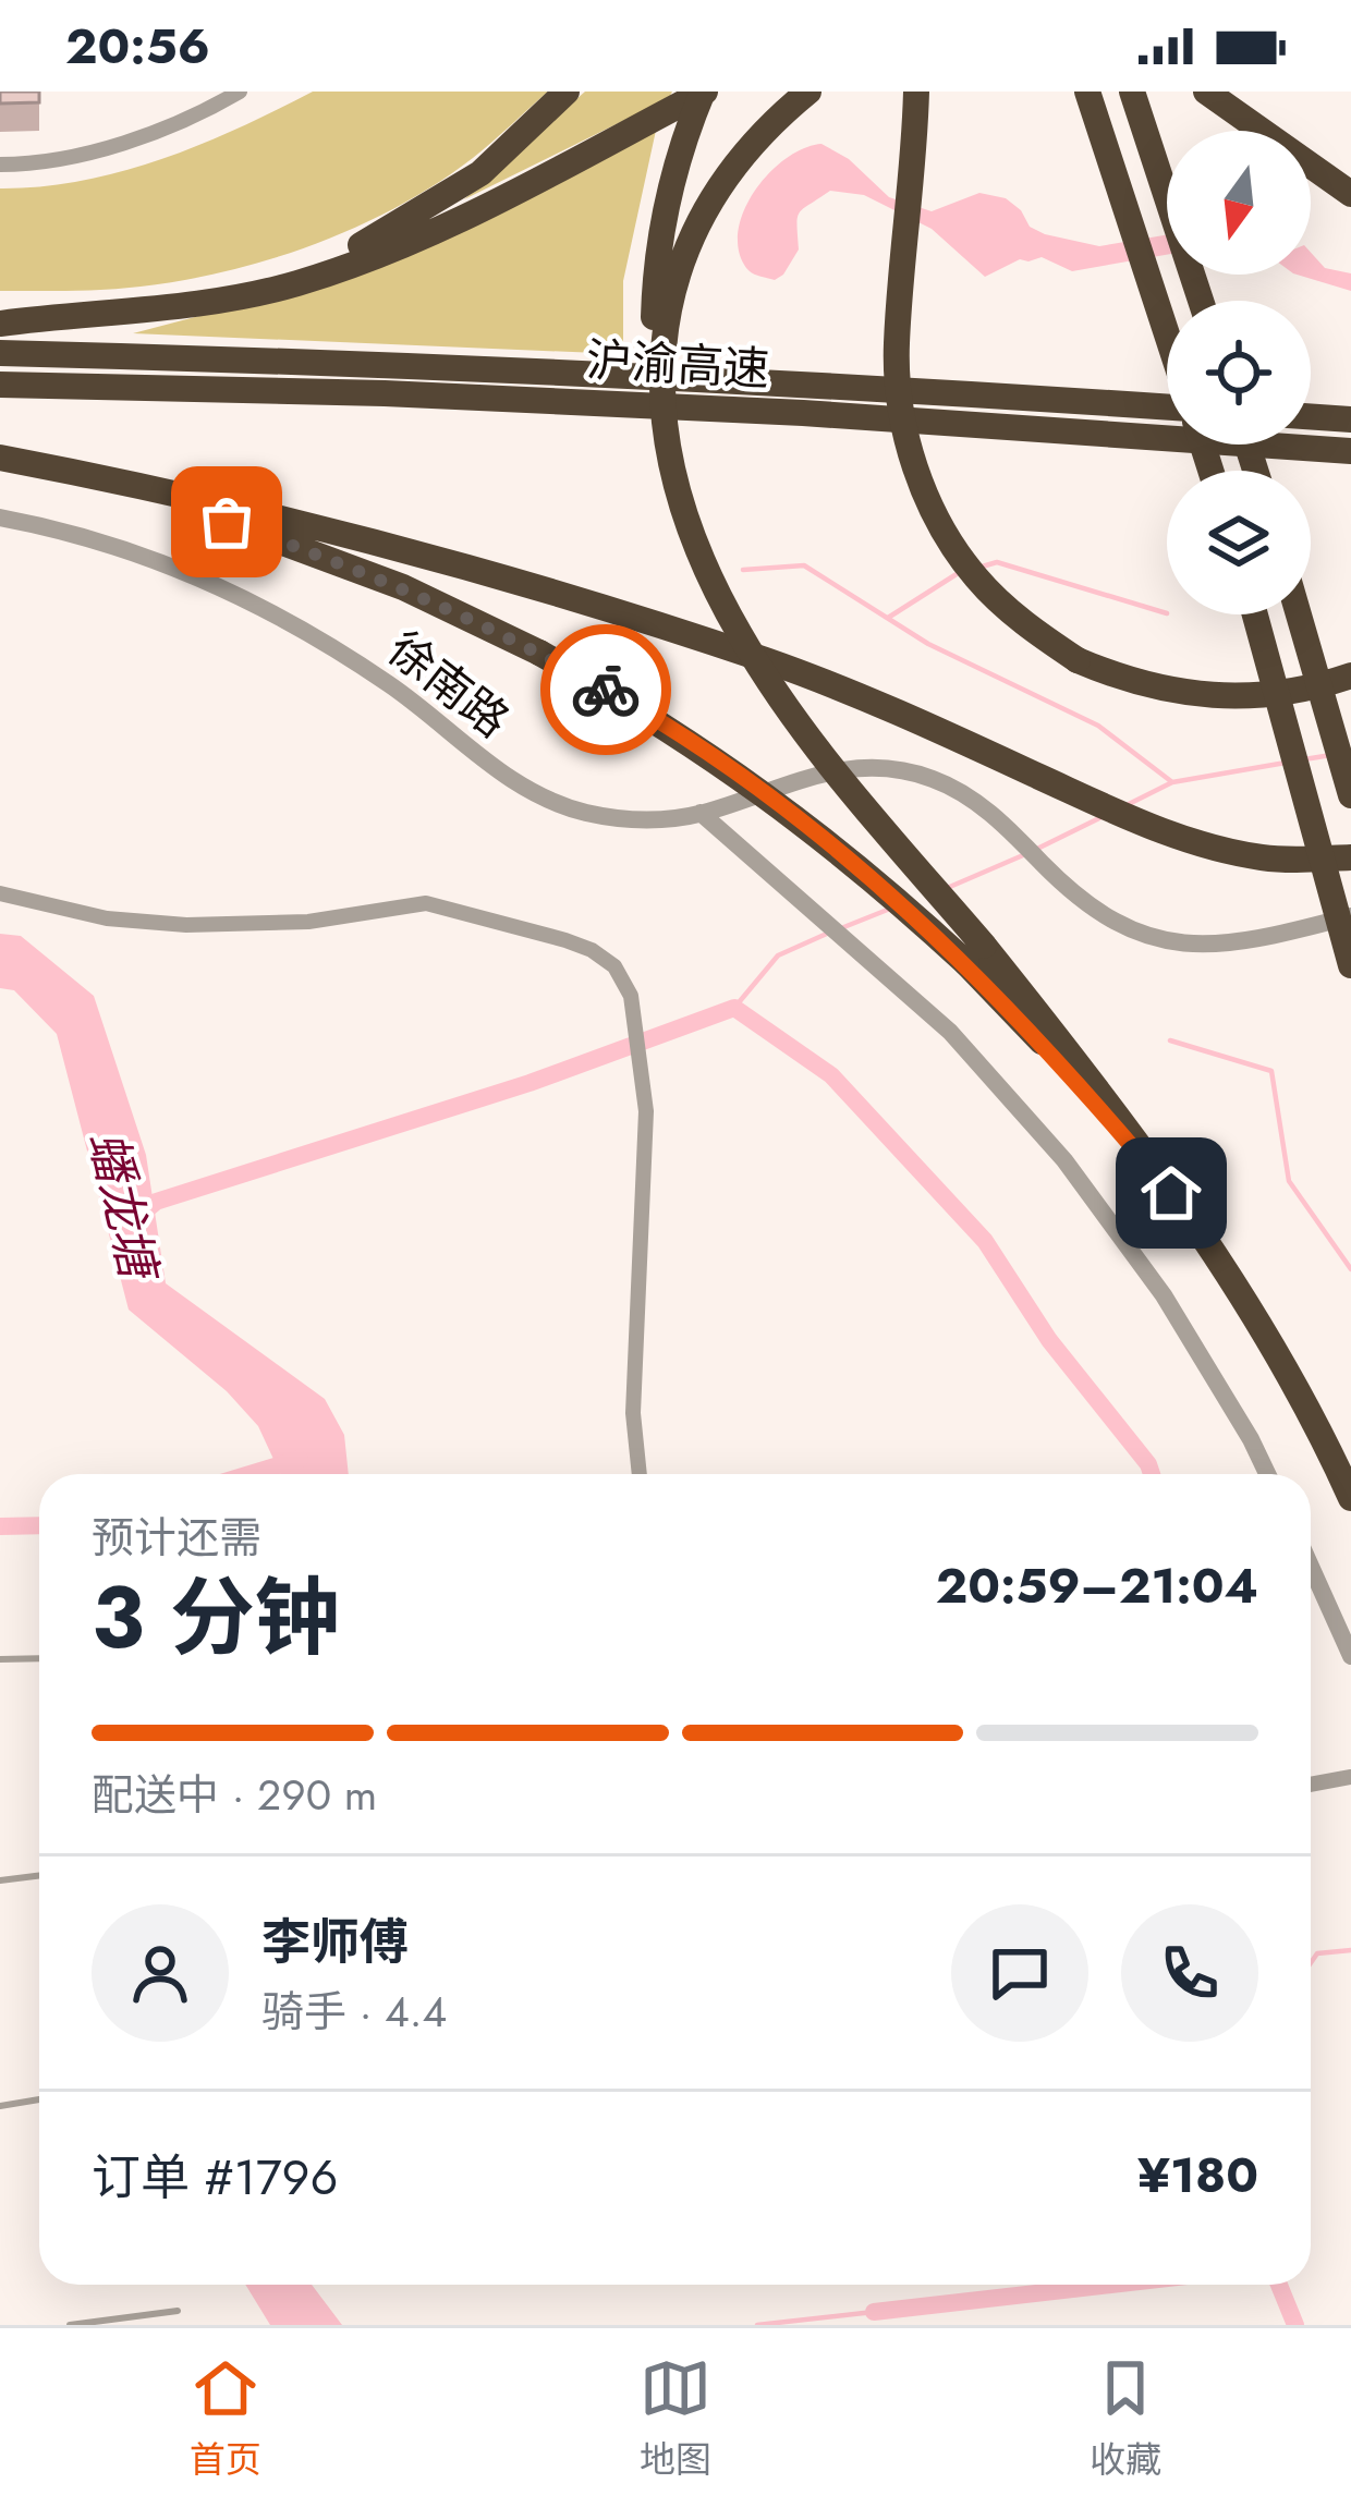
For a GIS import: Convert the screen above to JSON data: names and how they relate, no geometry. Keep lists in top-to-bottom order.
{
  "streets": {
    "highway": ["沪渝高速"],
    "street": ["徐南路"]
  },
  "water": ["蟠龙塘"],
  "north": "bottom",
  "page": {
    "status": "20:56",
    "heading": ["3 分钟", "预计还需", "20:59–21:04"],
    "panel": [
      "李师傅",
      "骑手 · 4.4",
      "订单 #1796",
      "¥180"
    ],
    "bar": "配送中 · 290 m",
    "tabs": ["首页", "地图", "收藏"]
  }
}
